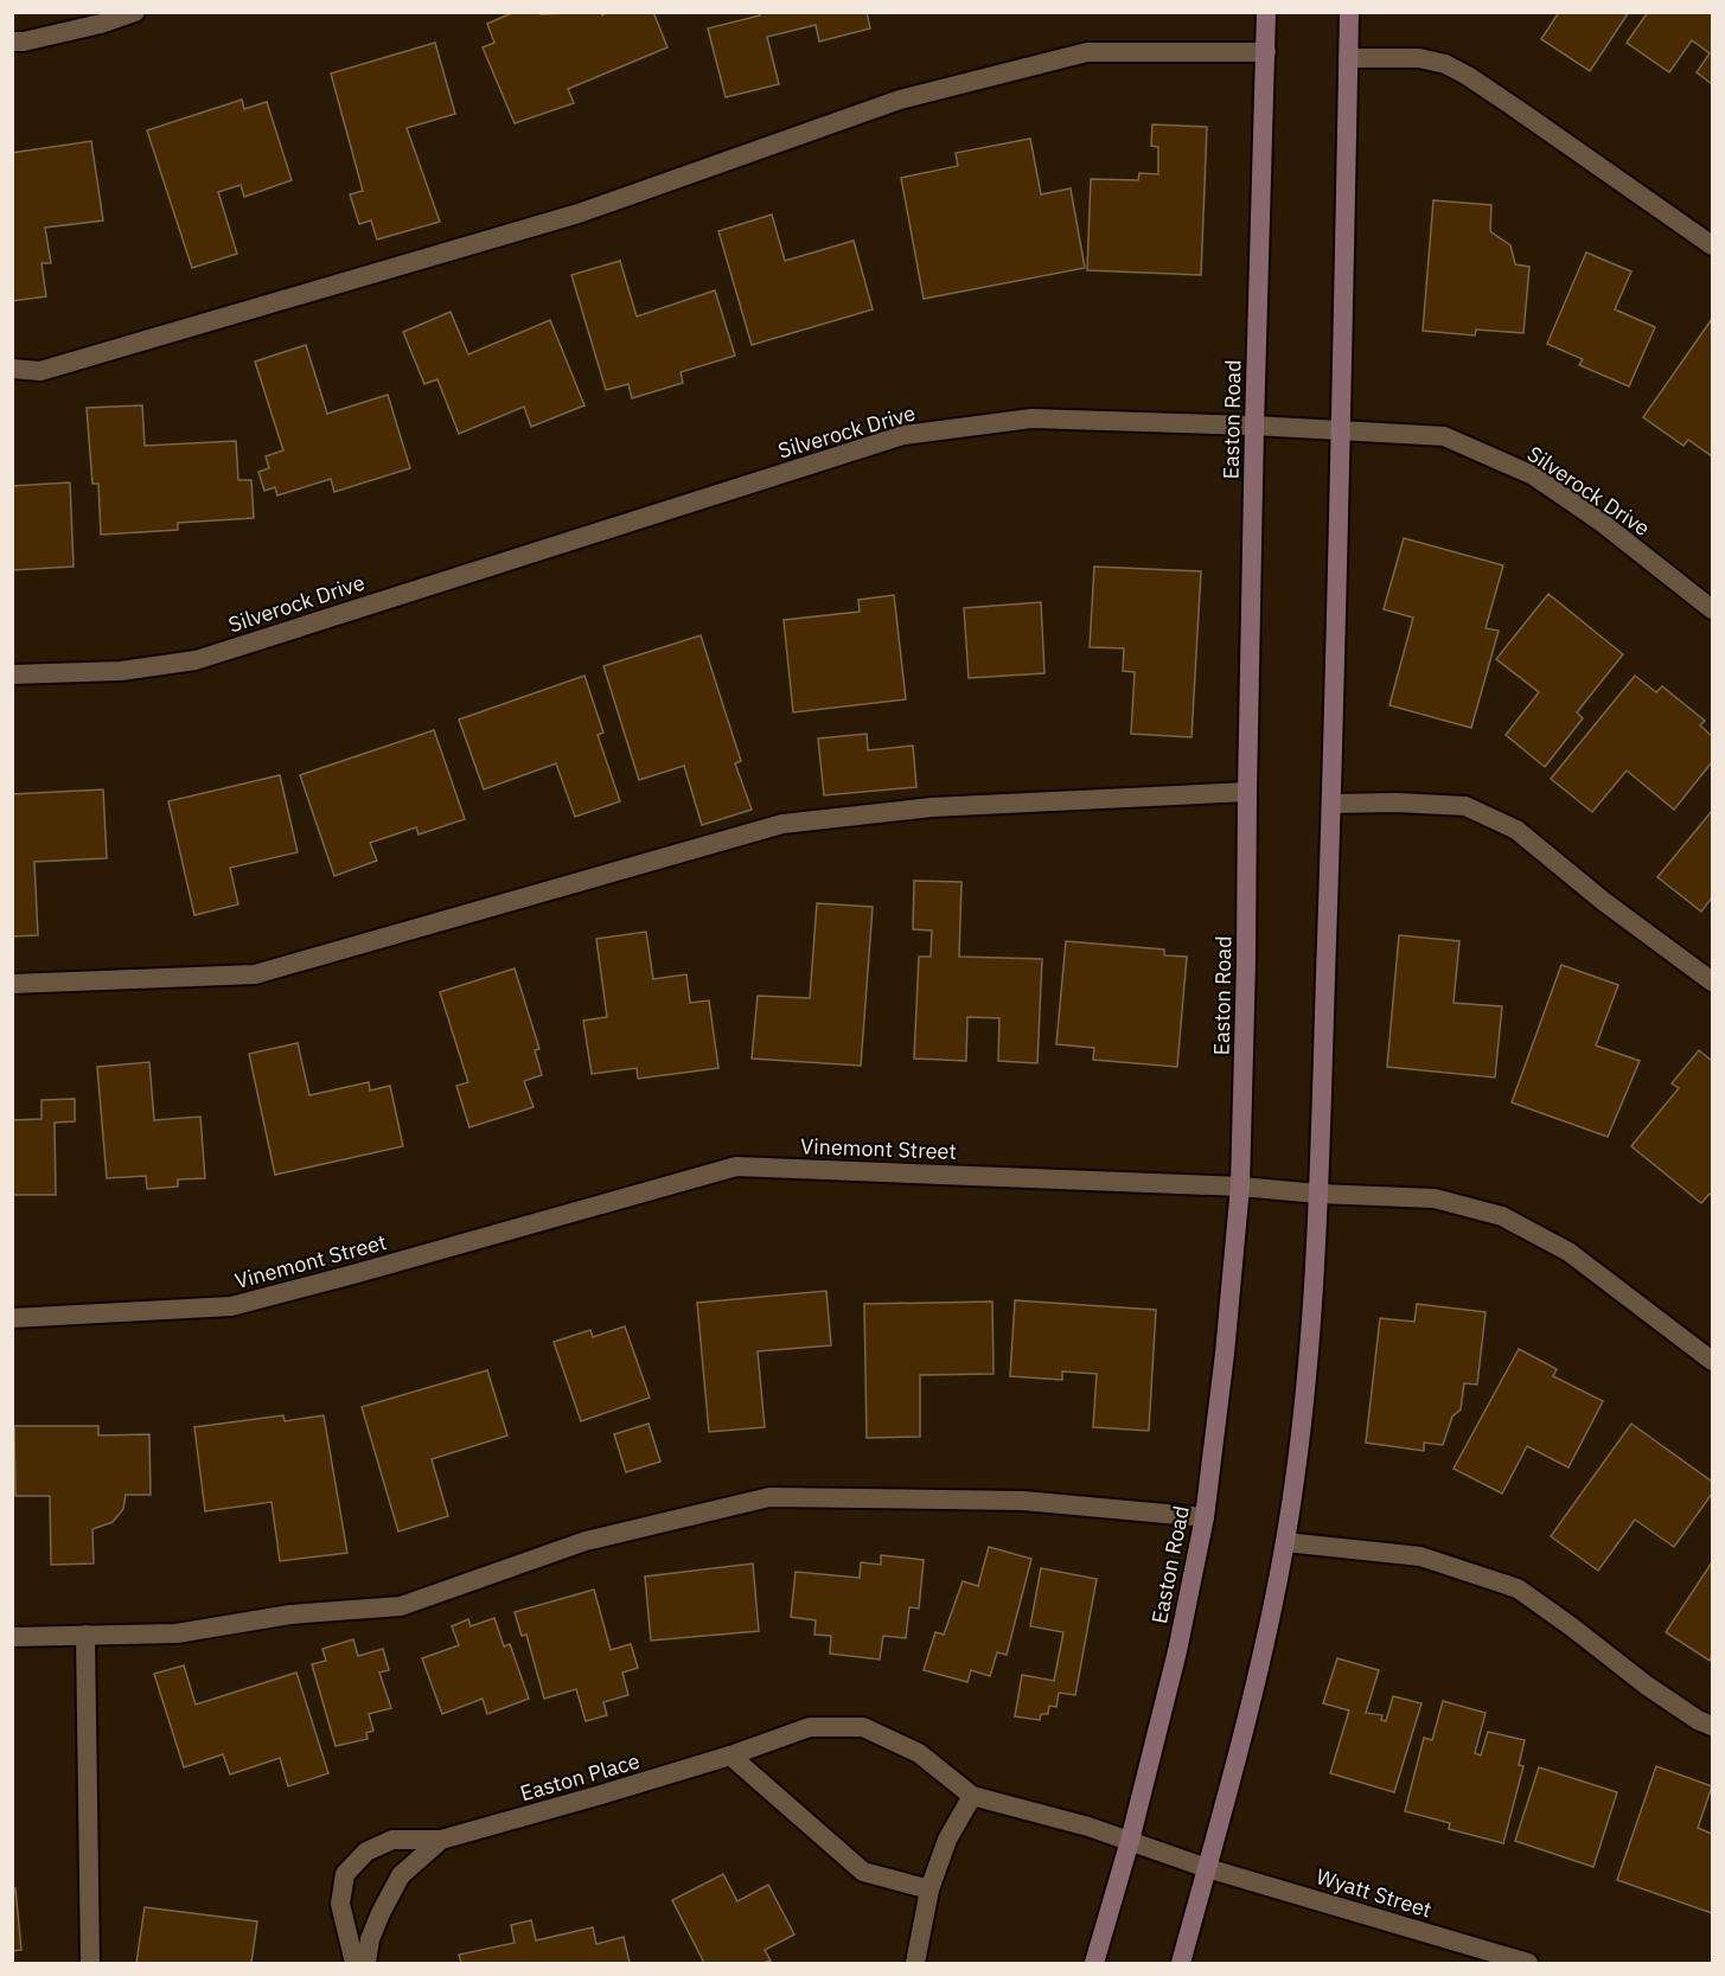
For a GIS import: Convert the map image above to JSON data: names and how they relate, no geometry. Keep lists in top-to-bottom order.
{
  "streets": {
    "main road": ["Easton Road"],
    "street": [
      "Silverock Drive",
      "Vinemont Street",
      "Easton Place",
      "Wyatt Street"
    ]
  },
  "crossings": [
    ["Easton Road", "Silverock Drive"],
    ["Easton Road", "Vinemont Street"],
    ["Easton Road", "Easton Place"],
    ["Easton Place", "Wyatt Street"]
  ]
}
